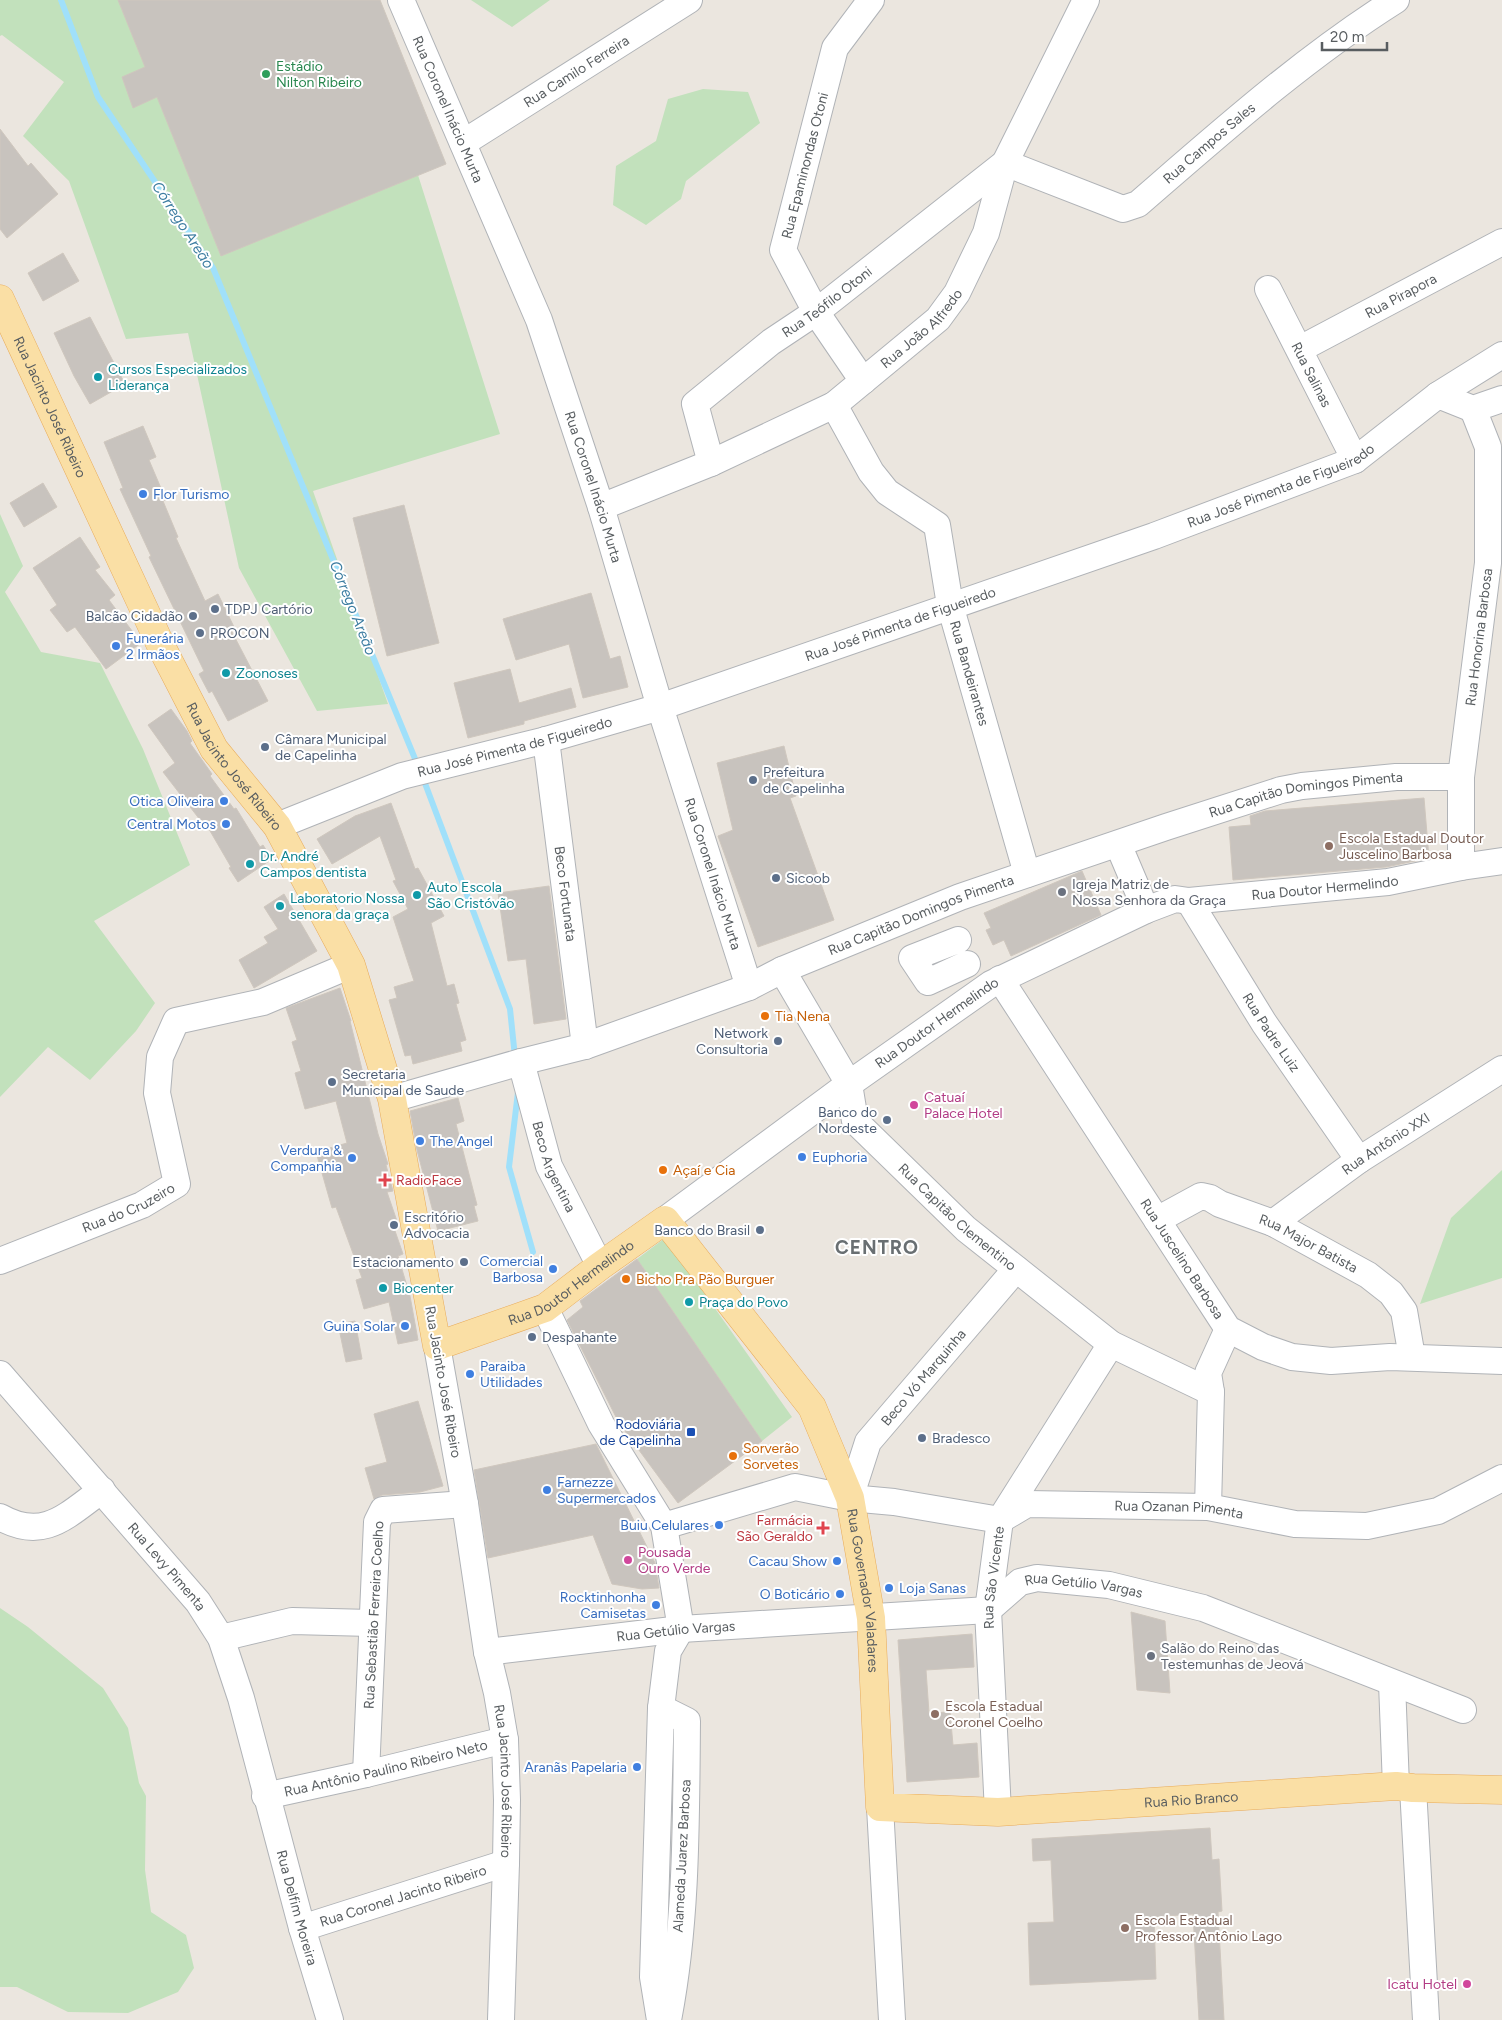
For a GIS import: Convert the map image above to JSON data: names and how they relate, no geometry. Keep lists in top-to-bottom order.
{
  "streets": {
    "main road": [
      "Rua Jacinto José Ribeiro",
      "Rua Doutor Hermelindo",
      "Rua Governador Valadares",
      "Rua Rio Branco"
    ],
    "street": [
      "Rua Camilo Ferreira",
      "Rua Coronel Inácio Murta",
      "Rua Campos Sales",
      "Rua Epaminondas Otoni",
      "Rua Pirapora",
      "Rua Teófilo Otoni",
      "Rua João Alfredo",
      "Rua Salinas",
      "Rua José Pimenta de Figueiredo",
      "Rua Honorina Barbosa",
      "Rua Bandeirantes",
      "Rua Capitão Domingos Pimenta",
      "Beco Fortunata",
      "Rua Padre Luiz",
      "Rua Antônio XXI",
      "Beco Argentina",
      "Rua do Cruzeiro",
      "Rua Capitão Clementino",
      "Rua Major Batista",
      "Rua Juscelino Barbosa",
      "Beco Vó Marquinha",
      "Rua Ozanan Pimenta",
      "Rua Levy Pimenta",
      "Rua São Vicente",
      "Rua Getúlio Vargas",
      "Rua Sebastião Ferreira Coelho",
      "Rua Antônio Paulino Ribeiro Neto",
      "Alameda Juarez Barbosa",
      "Rua Coronel Jacinto Ribeiro",
      "Rua Delfim Moreira"
    ]
  },
  "crossings": [
    ["Rua Camilo Ferreira", "Rua Coronel Inácio Murta"],
    ["Rua Coronel Inácio Murta", "Rua João Alfredo"],
    ["Rua Coronel Inácio Murta", "Rua José Pimenta de Figueiredo"],
    ["Rua Coronel Inácio Murta", "Rua Capitão Domingos Pimenta"],
    ["Rua Campos Sales", "Rua Teófilo Otoni"],
    ["Rua Campos Sales", "Rua João Alfredo"],
    ["Rua Epaminondas Otoni", "Rua Teófilo Otoni"],
    ["Rua Epaminondas Otoni", "Rua João Alfredo"],
    ["Rua Pirapora", "Rua Salinas"],
    ["Rua Teófilo Otoni", "Rua João Alfredo"],
    ["Rua João Alfredo", "Rua Bandeirantes"],
    ["Rua Salinas", "Rua José Pimenta de Figueiredo"],
    ["Rua Jacinto José Ribeiro", "Rua José Pimenta de Figueiredo"],
    ["Rua Jacinto José Ribeiro", "Rua Capitão Domingos Pimenta"],
    ["Rua Jacinto José Ribeiro", "Rua Doutor Hermelindo"],
    ["Rua Jacinto José Ribeiro", "Rua do Cruzeiro"],
    ["Rua Jacinto José Ribeiro", "Rua Getúlio Vargas"],
    ["Rua Jacinto José Ribeiro", "Rua Sebastião Ferreira Coelho"],
    ["Rua Jacinto José Ribeiro", "Rua Antônio Paulino Ribeiro Neto"],
    ["Rua Jacinto José Ribeiro", "Rua Coronel Jacinto Ribeiro"],
    ["Rua José Pimenta de Figueiredo", "Rua Bandeirantes"],
    ["Rua José Pimenta de Figueiredo", "Beco Fortunata"],
    ["Rua Honorina Barbosa", "Rua Capitão Domingos Pimenta"],
    ["Rua Honorina Barbosa", "Rua Doutor Hermelindo"],
    ["Rua Bandeirantes", "Rua Capitão Domingos Pimenta"],
    ["Rua Capitão Domingos Pimenta", "Beco Fortunata"],
    ["Rua Capitão Domingos Pimenta", "Beco Argentina"],
    ["Rua Capitão Domingos Pimenta", "Rua Capitão Clementino"],
    ["Rua Capitão Domingos Pimenta", "Rua Juscelino Barbosa"],
    ["Rua Doutor Hermelindo", "Rua Padre Luiz"],
    ["Rua Doutor Hermelindo", "Beco Argentina"],
    ["Rua Doutor Hermelindo", "Rua Capitão Clementino"],
    ["Rua Doutor Hermelindo", "Rua Juscelino Barbosa"],
    ["Rua Doutor Hermelindo", "Rua Governador Valadares"],
    ["Rua Padre Luiz", "Rua Antônio XXI"],
    ["Rua Antônio XXI", "Rua Major Batista"],
    ["Rua Capitão Clementino", "Beco Vó Marquinha"],
    ["Rua Capitão Clementino", "Rua São Vicente"],
    ["Rua Major Batista", "Rua Juscelino Barbosa"],
    ["Beco Vó Marquinha", "Rua Governador Valadares"],
    ["Rua Ozanan Pimenta", "Rua São Vicente"],
    ["Rua Levy Pimenta", "Rua Antônio Paulino Ribeiro Neto"],
    ["Rua Levy Pimenta", "Rua Delfim Moreira"],
    ["Rua São Vicente", "Rua Getúlio Vargas"],
    ["Rua São Vicente", "Rua Rio Branco"],
    ["Rua Getúlio Vargas", "Rua Governador Valadares"],
    ["Rua Getúlio Vargas", "Alameda Juarez Barbosa"],
    ["Rua Governador Valadares", "Rua Rio Branco"],
    ["Rua Sebastião Ferreira Coelho", "Rua Antônio Paulino Ribeiro Neto"],
    ["Rua Antônio Paulino Ribeiro Neto", "Rua Delfim Moreira"],
    ["Rua Coronel Jacinto Ribeiro", "Rua Delfim Moreira"]
  ],
  "districts": ["CENTRO"],
  "water": ["Córrego Areão"],
  "places": {
    "other": [
      "Estádio Nilton Ribeiro",
      "Cursos Especializados Liderança",
      "Flor Turismo",
      "TDPJ Cartório",
      "Balcão Cidadão",
      "PROCON",
      "Funerária 2 Irmãos",
      "Zoonoses",
      "Câmara Municipal de Capelinha",
      "Prefeitura de Capelinha",
      "Otica Oliveira",
      "Central Motos",
      "Escola Estadual Doutor Juscelino Barbosa",
      "Dr. André Campos dentista",
      "Sicoob",
      "Igreja Matriz de Nossa Senhora da Graça",
      "Auto Escola São Cristóvão",
      "Laboratorio Nossa senora da graça",
      "Tia Nena",
      "Network Consultoria",
      "Secretaria Municipal de Saude",
      "Catuaí Palace Hotel",
      "Banco do Nordeste",
      "The Angel",
      "Euphoria",
      "Verdura & Companhia",
      "Açaí e Cia",
      "Escritório Advocacia",
      "Banco do Brasil",
      "Estacionamento",
      "Comercial Barbosa",
      "Bicho Pra Pão Burguer",
      "Biocenter",
      "Praça do Povo",
      "Guina Solar",
      "Despahante",
      "Paraiba Utilidades",
      "Bradesco",
      "Sorverão Sorvetes",
      "Farnezze Supermercados",
      "Buiu Celulares",
      "Pousada Ouro Verde",
      "Cacau Show",
      "Loja Sanas",
      "O Boticário",
      "Rocktinhonha Camisetas",
      "Salão do Reino das Testemunhas de Jeová",
      "Escola Estadual Coronel Coelho",
      "Aranãs Papelaria",
      "Escola Estadual Professor Antônio Lago",
      "Icatu Hotel"
    ],
    "health": ["RadioFace", "Farmácia São Geraldo"],
    "transit": ["Rodoviária de Capelinha"]
  },
  "scale_bar": "20 m"
}
